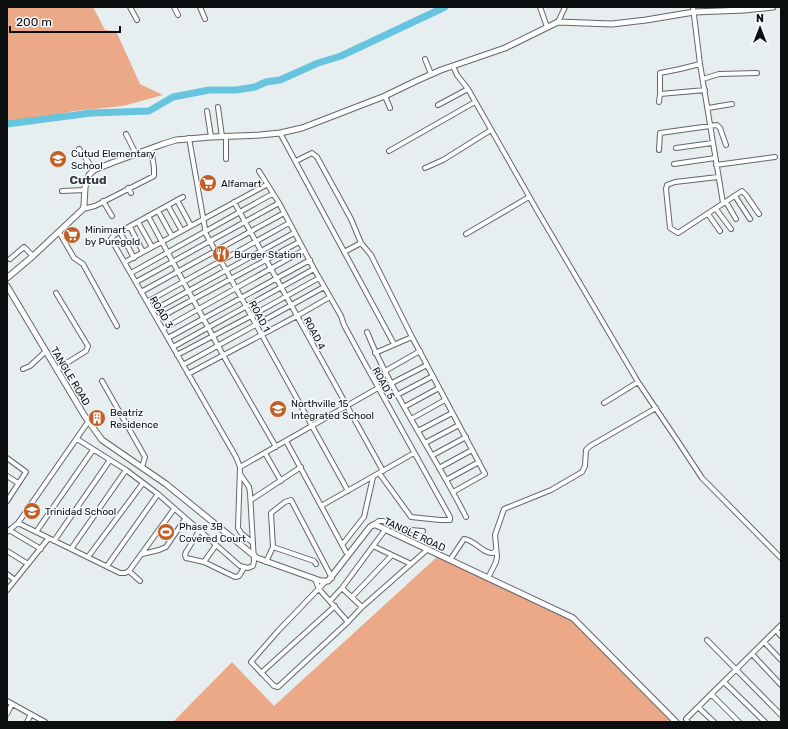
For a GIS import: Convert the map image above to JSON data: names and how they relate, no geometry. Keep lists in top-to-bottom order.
{
  "streets": {
    "street": [
      "ROAD 3",
      "ROAD 1",
      "ROAD 4",
      "TANGLE ROAD",
      "ROAD 5"
    ]
  },
  "crossings": [
    ["ROAD 4", "ROAD 5"]
  ],
  "districts": ["Cutud"],
  "places": {
    "school or university": ["Cutud Elementary School", "Northville 15 Integrated School", "Trinidad School"],
    "supermarket": ["Alfamart", "Minimart by Puregold"],
    "restaurant": ["Burger Station"],
    "building": ["Beatriz Residence"],
    "sports": ["Phase 3B Covered Court"]
  },
  "scale_bar": "200 m",
  "north": "top"
}
